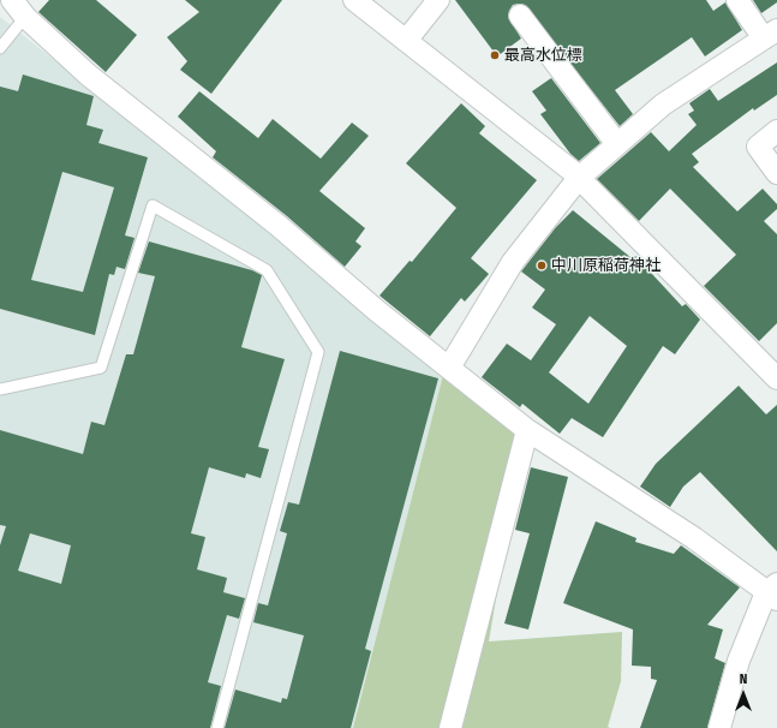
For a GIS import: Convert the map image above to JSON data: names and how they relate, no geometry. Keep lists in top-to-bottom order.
{
  "places": ["最高水位標", "中川原稲荷神社"],
  "north": "top"
}
